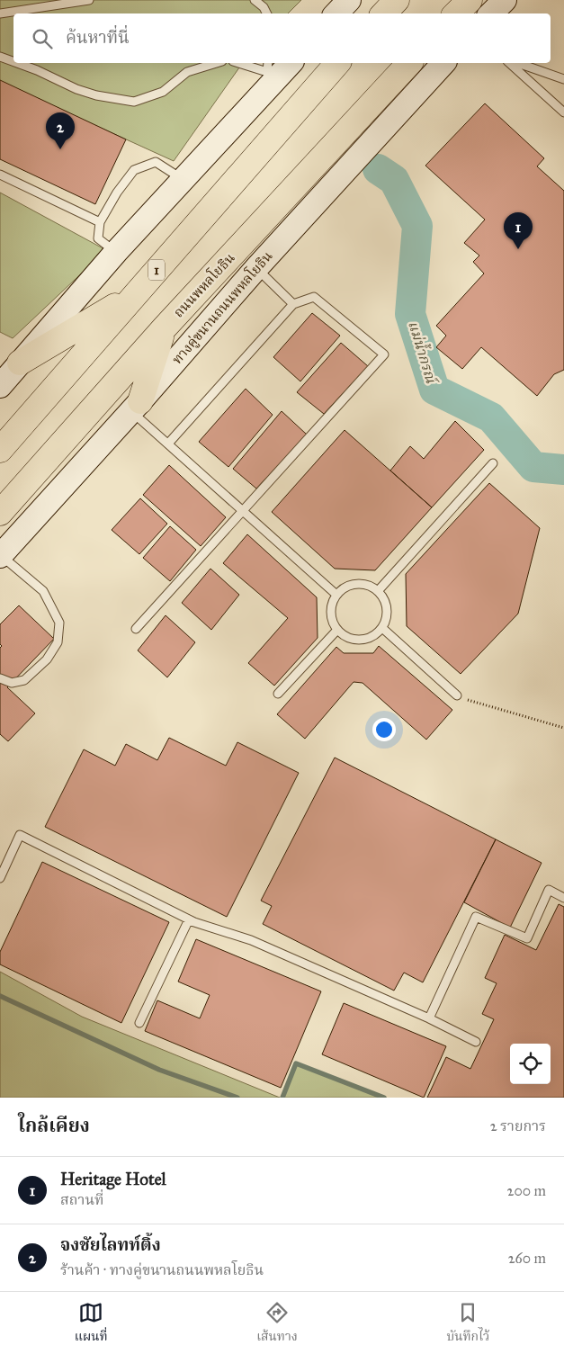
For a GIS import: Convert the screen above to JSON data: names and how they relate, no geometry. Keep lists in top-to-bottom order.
{
  "streets": {
    "main road": ["1", "ถนนพหลโยธิน", "ทางคู่ขนานถนนพหลโยธิน"]
  },
  "water": ["แม่น้ำกรณ์"],
  "page": {
    "search": "ค้นหาที่นี่",
    "pins": ["2", "1"],
    "heading": ["ใกล้เคียง", "2 รายการ"],
    "list": [
      {
        "mark": "1",
        "name": "Heritage Hotel",
        "note": "สถานที่",
        "value": "200 m"
      },
      {
        "mark": "2",
        "name": "จงชัยไลทท์ติ้ง",
        "note": "ร้านค้า · ทางคู่ขนานถนนพหลโยธิน",
        "value": "260 m"
      }
    ],
    "nav": ["แผนที่", "เส้นทาง", "บันทึกไว้"]
  }
}
